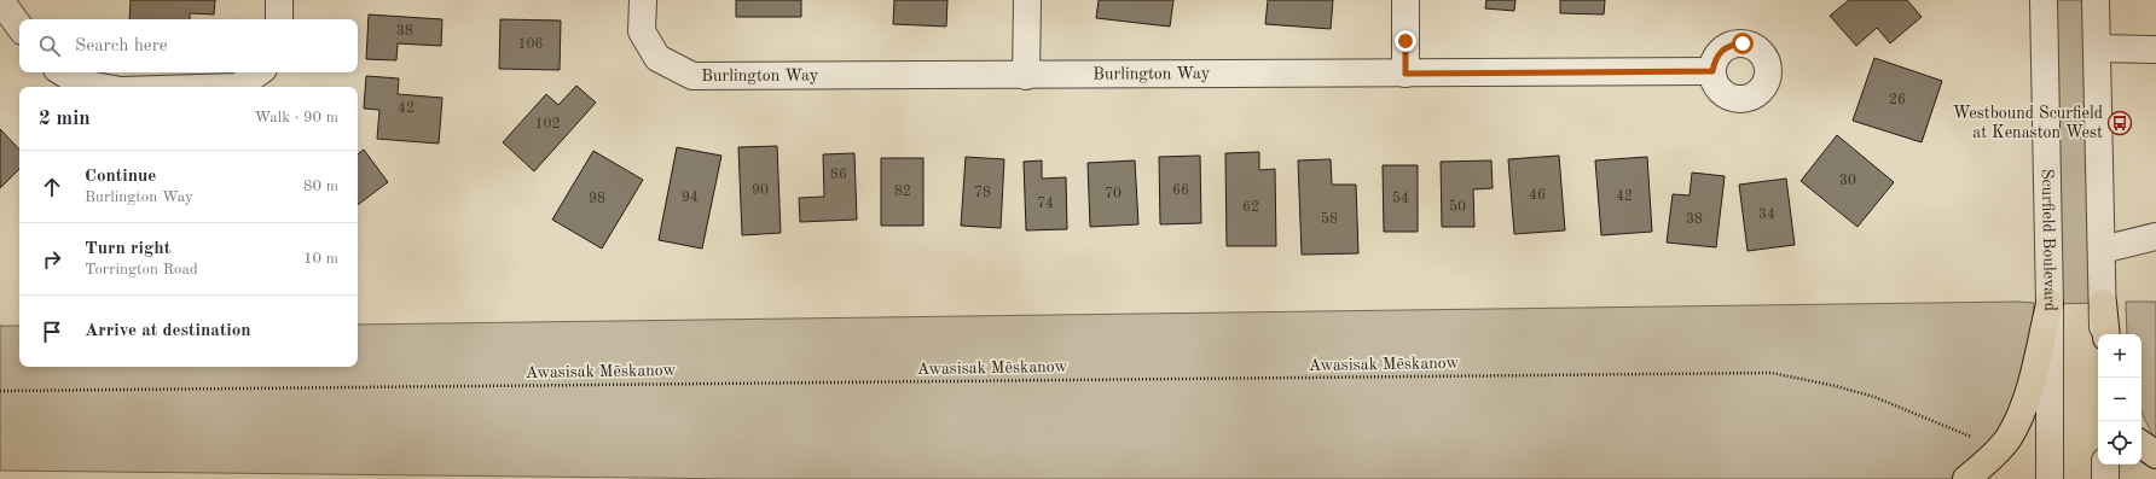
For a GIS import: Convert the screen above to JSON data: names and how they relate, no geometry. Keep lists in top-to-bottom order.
{
  "streets": {
    "street": ["Burlington Way", "Scurfield Boulevard"],
    "path": ["Awasisak Mēskanow"]
  },
  "places": {
    "bus stop": ["Westbound Scurfield at Kenaston West"]
  },
  "house_numbers": [
    "38",
    "106",
    "26",
    "42",
    "102",
    "86",
    "30",
    "90",
    "66",
    "82",
    "78",
    "70",
    "46",
    "42",
    "94",
    "98",
    "54",
    "74",
    "62",
    "50",
    "34",
    "58",
    "38"
  ],
  "page": {
    "search": "Search here",
    "heading": ["2 min", "Walk · 90 m"],
    "list": [
      ["Continue", "Burlington Way", "80 m"],
      ["Turn right", "Torrington Road", "10 m"],
      "Arrive at destination"
    ],
    "map_buttons": ["+", "−"]
  }
}
